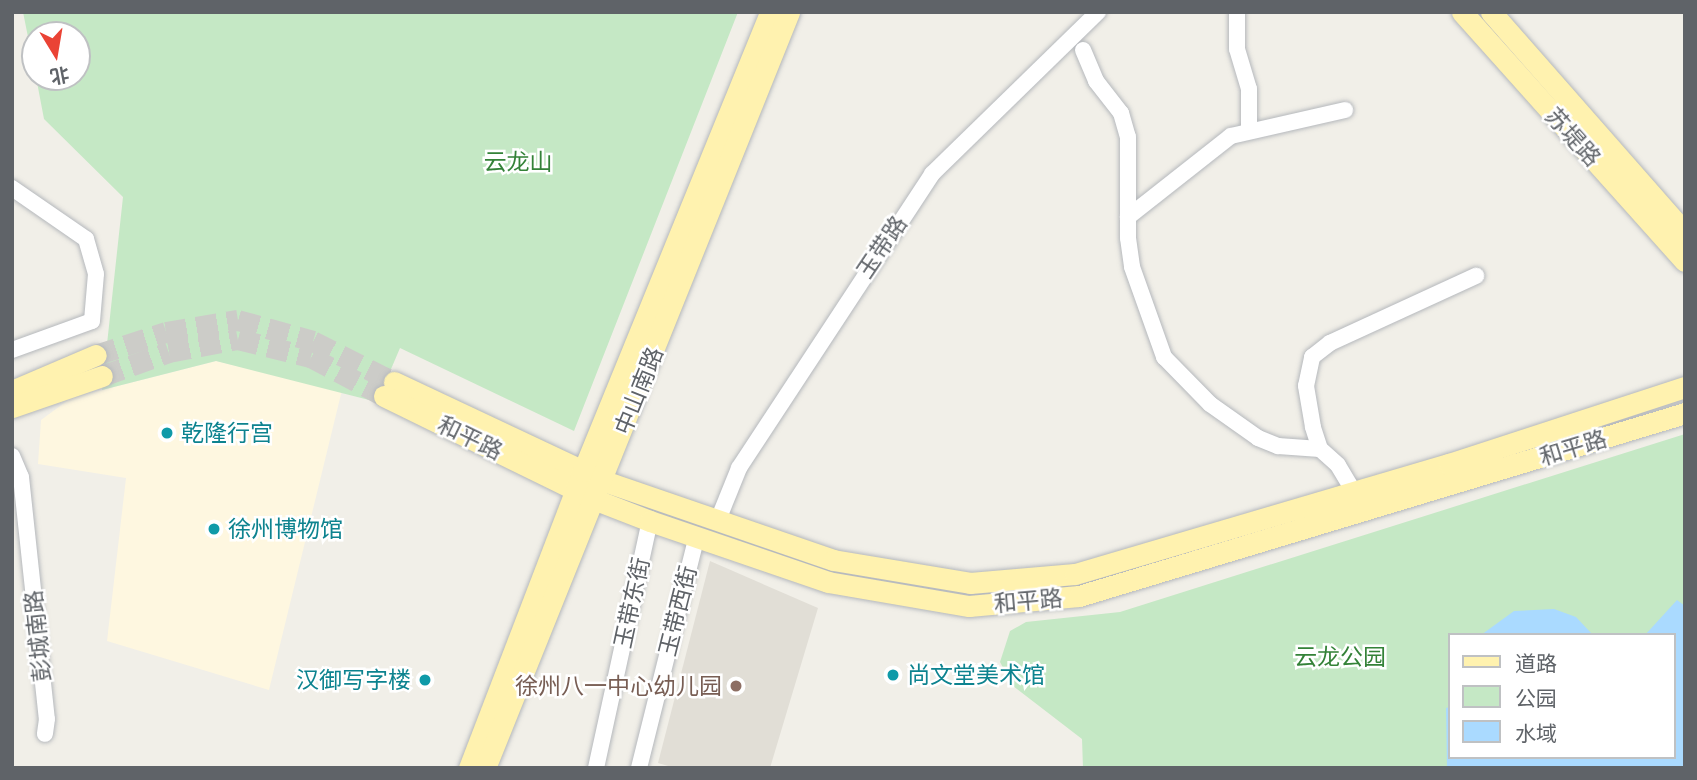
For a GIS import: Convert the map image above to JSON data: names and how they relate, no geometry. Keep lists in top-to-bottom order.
{
  "streets": {
    "main road": ["苏堤路", "中山南路", "和平路"],
    "street": [
      "玉带路",
      "玉带东街",
      "玉带西街",
      "彭城南路"
    ]
  },
  "crossings": [
    ["玉带路", "和平路"],
    ["中山南路", "和平路"],
    ["和平路", "玉带东街"],
    ["和平路", "玉带西街"]
  ],
  "parks": ["云龙山", "云龙公园"],
  "places": [
    "乾隆行宫",
    "徐州博物馆",
    "尚文堂美术馆",
    "汉御写字楼",
    "徐州八一中心幼儿园"
  ],
  "legend": ["道路", "公园", "水域"],
  "north": "bottom"
}
